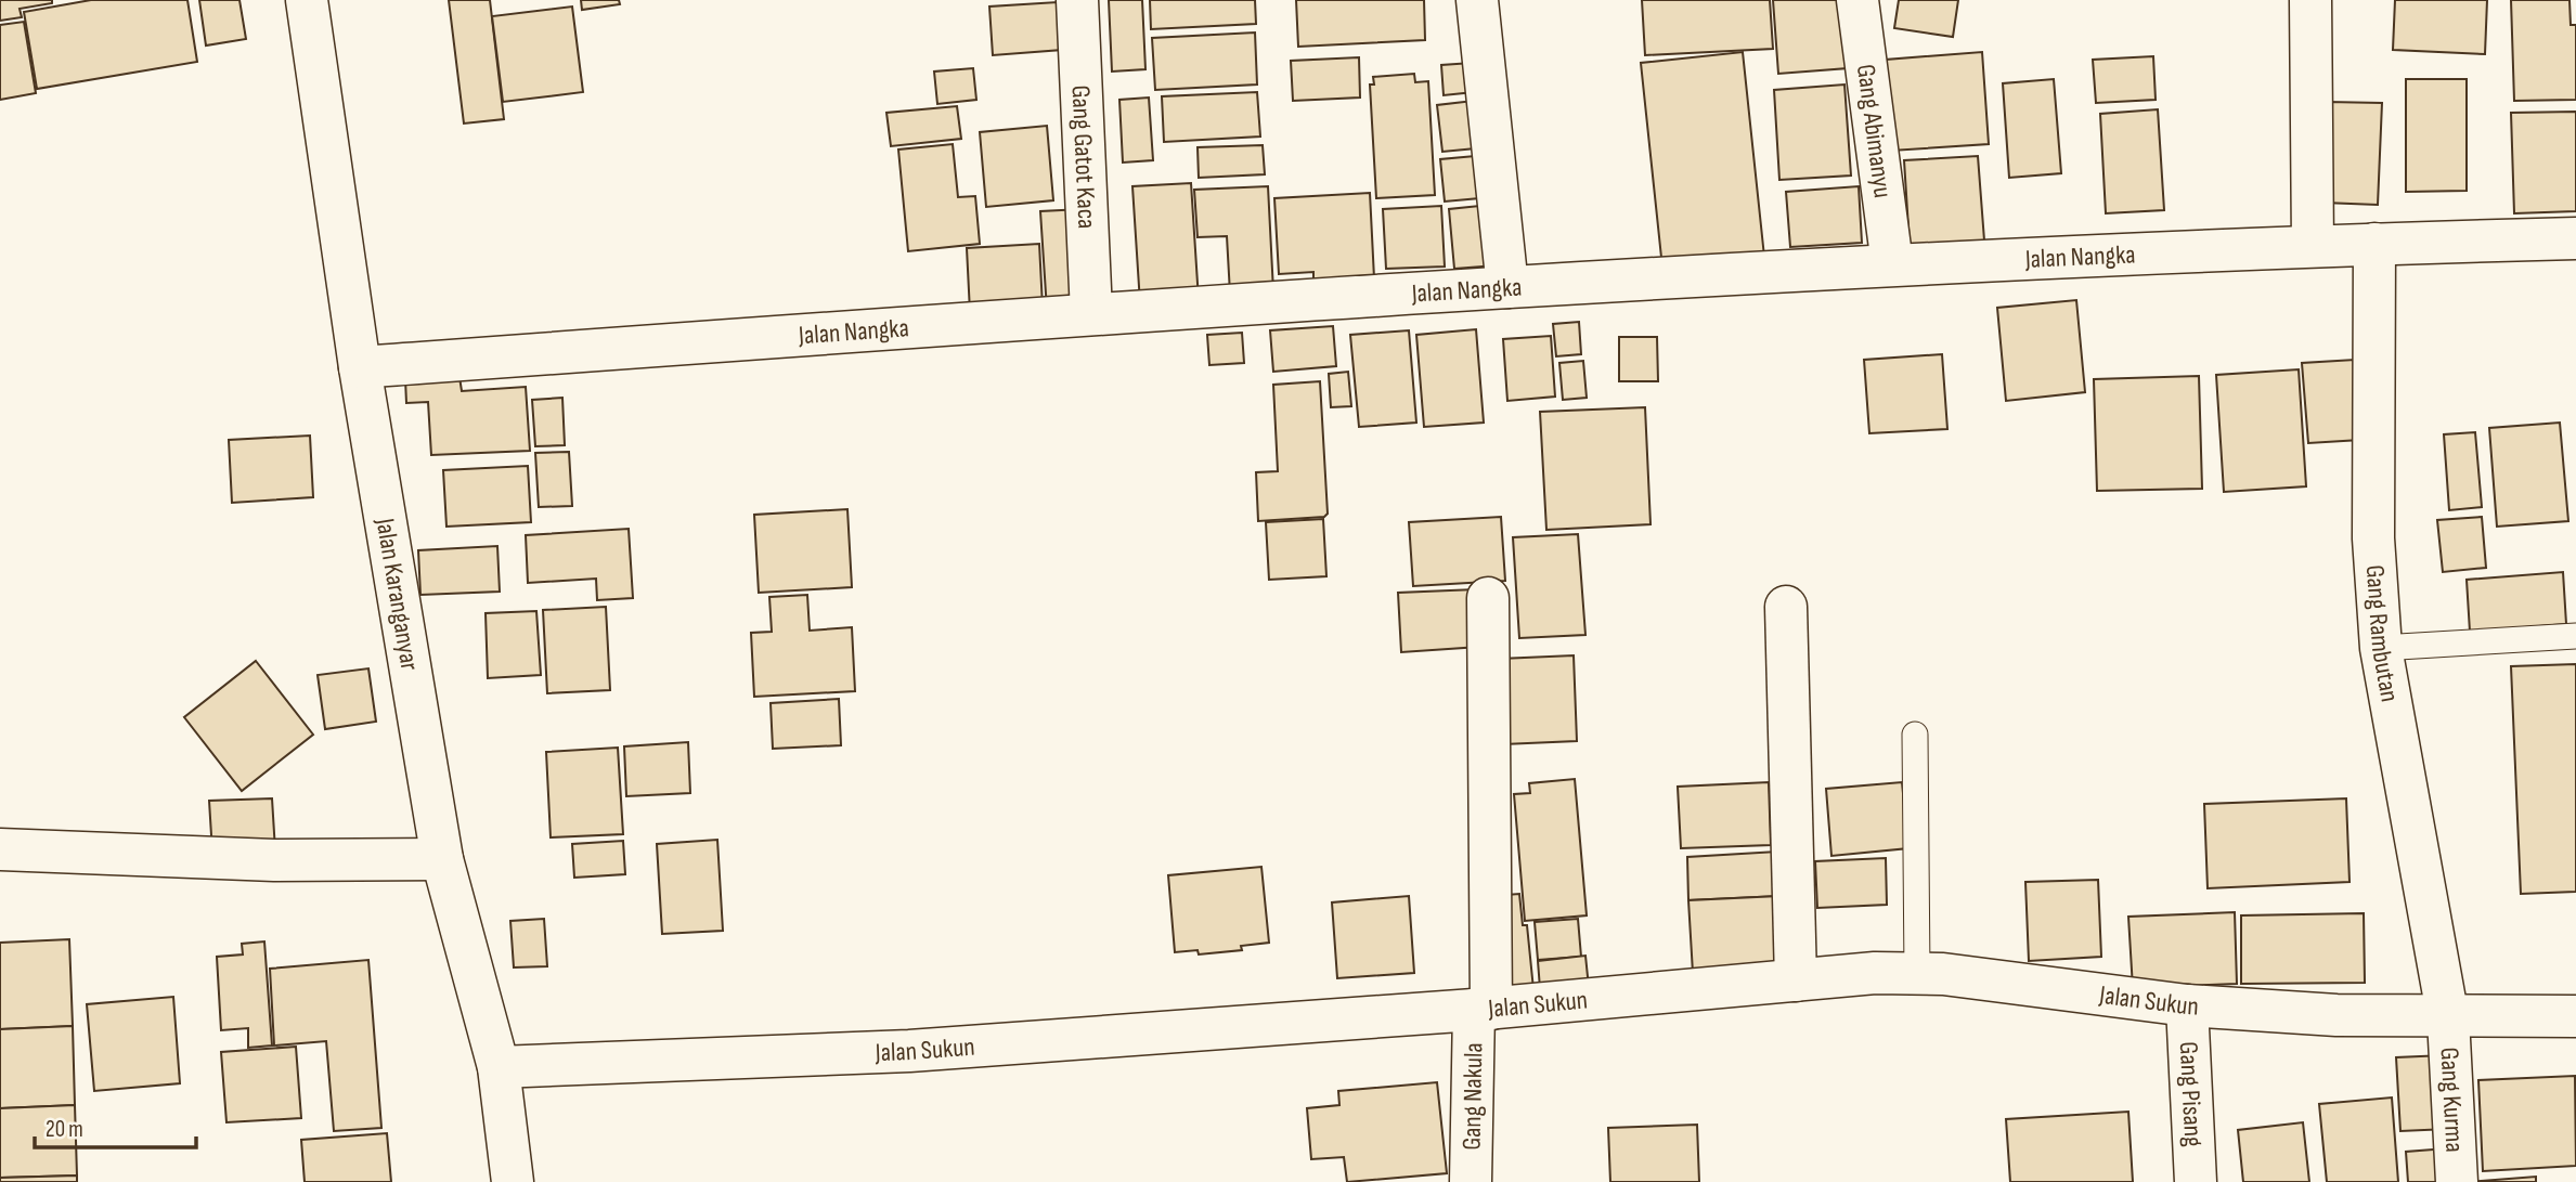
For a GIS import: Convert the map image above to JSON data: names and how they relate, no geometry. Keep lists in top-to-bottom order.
{
  "streets": {
    "street": [
      "Gang Abimanyu",
      "Gang Gatot Kaca",
      "Jalan Nangka",
      "Jalan Karanganyar",
      "Gang Rambutan",
      "Jalan Sukun",
      "Gang Pisang",
      "Gang Nakula",
      "Gang Kurma"
    ]
  },
  "crossings": [
    ["Gang Abimanyu", "Jalan Nangka"],
    ["Gang Gatot Kaca", "Jalan Nangka"],
    ["Jalan Nangka", "Jalan Karanganyar"],
    ["Jalan Nangka", "Gang Rambutan"],
    ["Jalan Karanganyar", "Jalan Sukun"],
    ["Gang Rambutan", "Jalan Sukun"],
    ["Gang Rambutan", "Gang Kurma"],
    ["Jalan Sukun", "Gang Pisang"],
    ["Jalan Sukun", "Gang Nakula"],
    ["Jalan Sukun", "Gang Kurma"]
  ],
  "scale_bar": "20 m"
}
